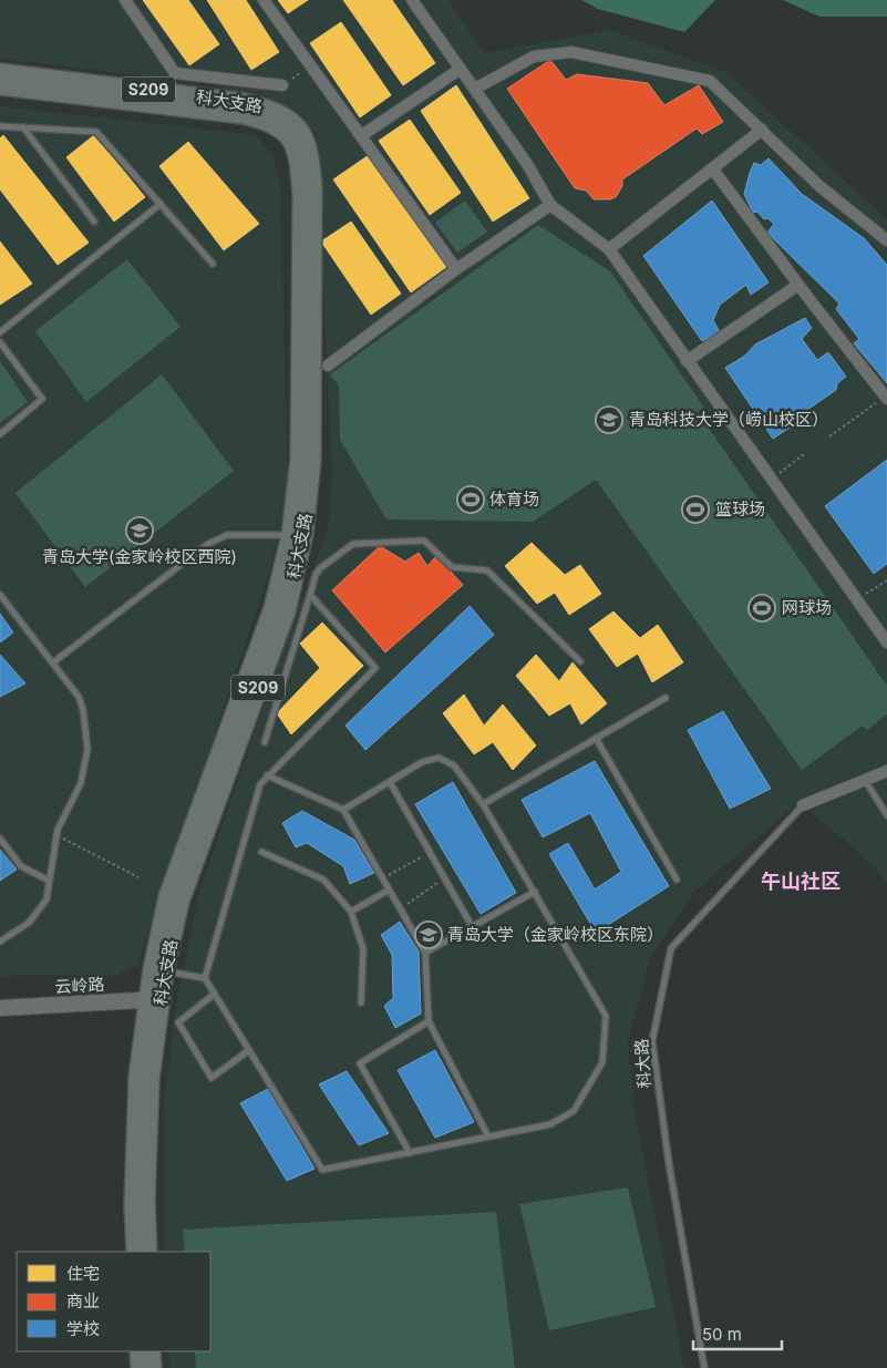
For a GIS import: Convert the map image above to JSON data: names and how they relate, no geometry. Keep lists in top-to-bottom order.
{
  "streets": {
    "main road": ["S209", "科大支路"],
    "street": ["云岭路"],
    "lane": ["科大路"]
  },
  "crossings": [
    ["科大支路", "云岭路"]
  ],
  "districts": ["午山社区"],
  "places": {
    "school or university": ["青岛科技大学（崂山校区）", "青岛大学(金家岭校区西院)", "青岛大学（金家岭校区东院）"],
    "sports": ["体育场", "篮球场", "网球场"]
  },
  "legend": ["住宅", "商业", "学校"],
  "scale_bar": "50 m"
}
